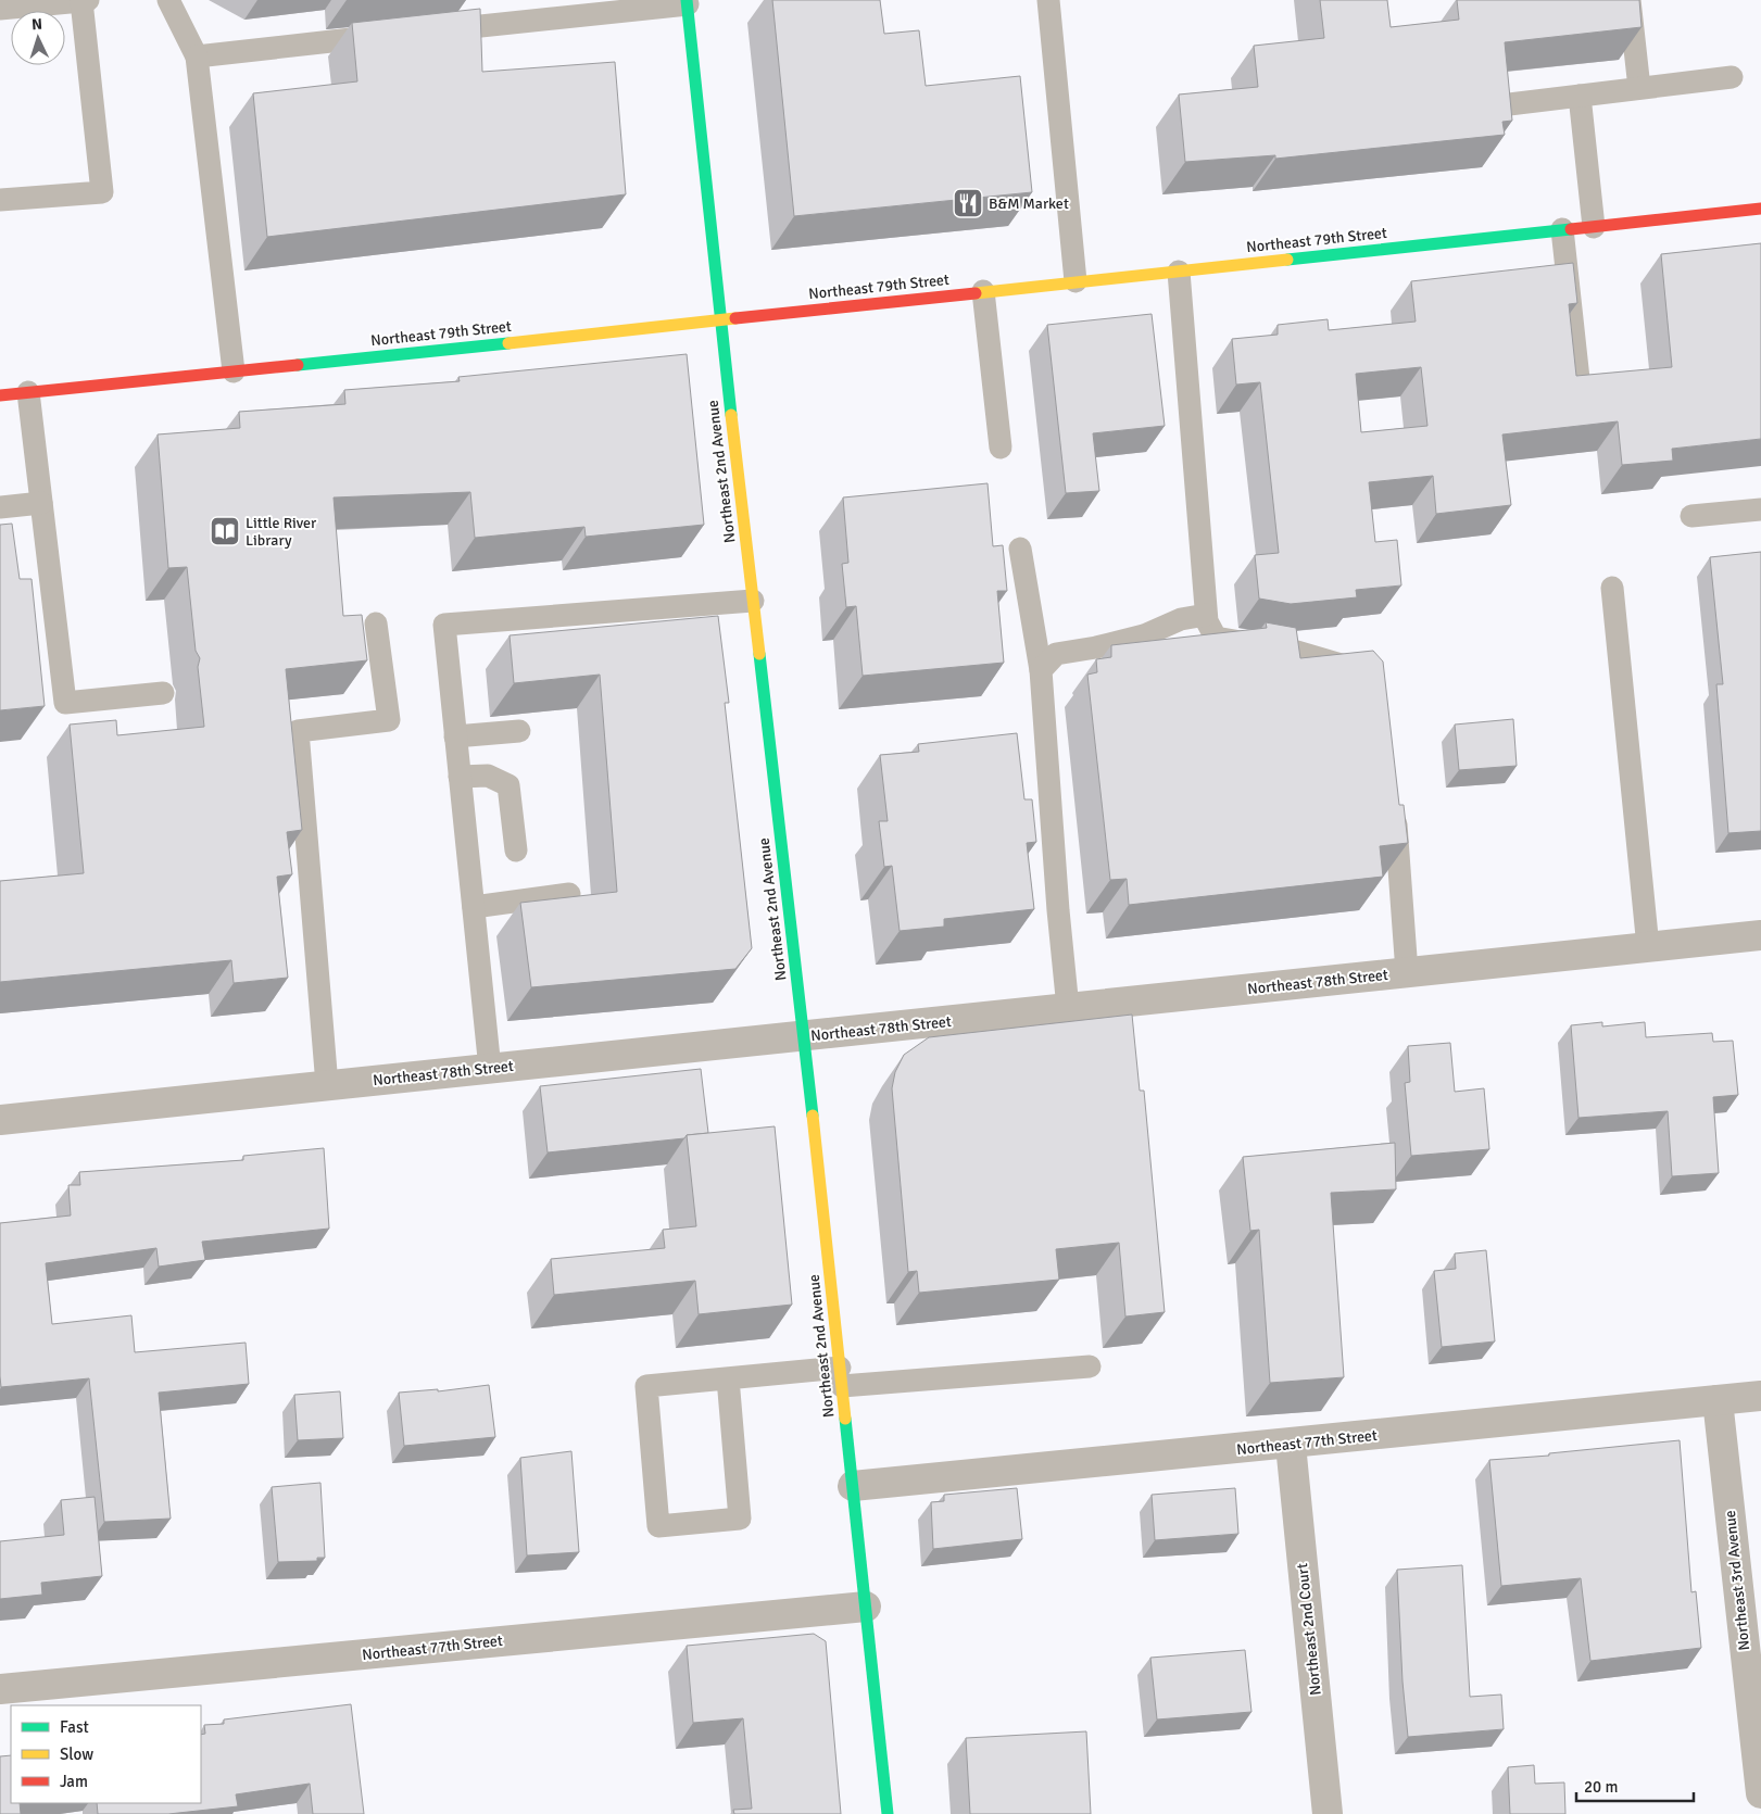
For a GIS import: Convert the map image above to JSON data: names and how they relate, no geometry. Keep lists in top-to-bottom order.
{
  "streets": {
    "main road": ["Northeast 79th Street", "Northeast 2nd Avenue"],
    "street": [
      "Northeast 78th Street",
      "Northeast 77th Street",
      "Northeast 3rd Avenue",
      "Northeast 2nd Court"
    ]
  },
  "crossings": [
    ["Northeast 79th Street", "Northeast 2nd Avenue"],
    ["Northeast 2nd Avenue", "Northeast 78th Street"],
    ["Northeast 2nd Avenue", "Northeast 77th Street"],
    ["Northeast 77th Street", "Northeast 3rd Avenue"],
    ["Northeast 77th Street", "Northeast 2nd Court"]
  ],
  "places": {
    "restaurant": ["B&M Market"],
    "library": ["Little River Library"]
  },
  "legend": ["Fast", "Slow", "Jam"],
  "scale_bar": "20 m",
  "north": "top"
}
